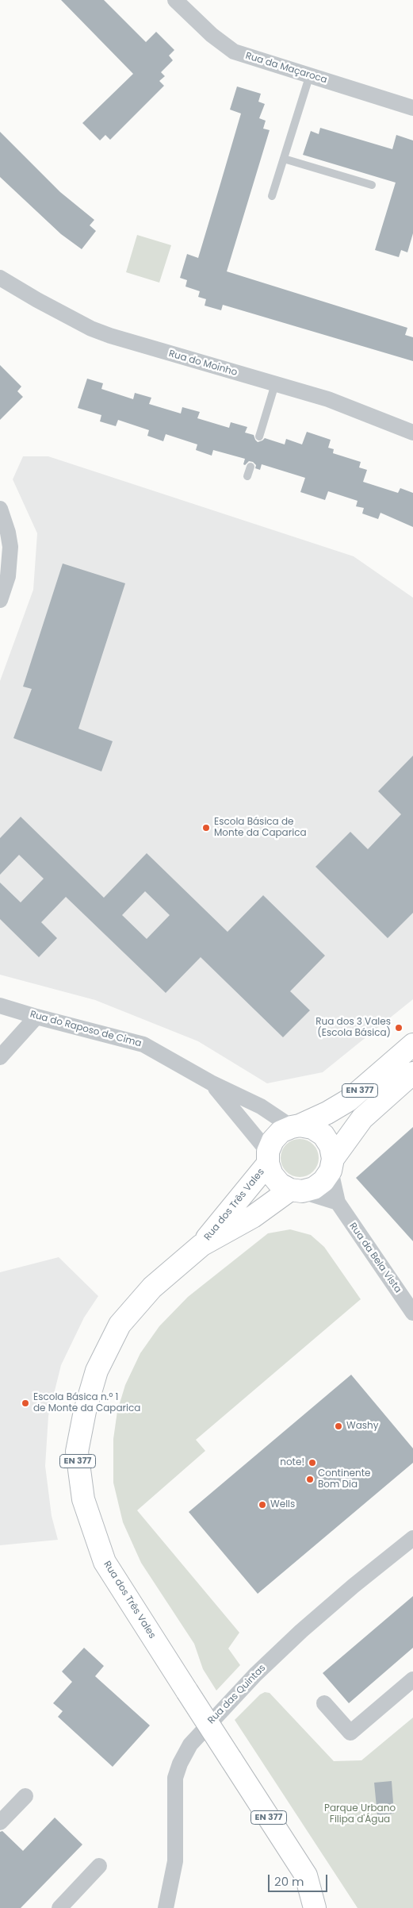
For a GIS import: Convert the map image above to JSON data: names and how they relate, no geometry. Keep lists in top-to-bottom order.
{
  "streets": {
    "main road": ["EN 377", "Rua dos Três Vales"],
    "street": [
      "Rua da Maçaroca",
      "Rua do Moinho",
      "Rua do Raposo de Cima",
      "Rua da Bela Vista",
      "Rua das Quintas"
    ]
  },
  "crossings": [
    ["Rua do Raposo de Cima", "Rua dos Três Vales"],
    ["Rua do Raposo de Cima", "Rua da Bela Vista"],
    ["EN 377", "Rua dos Três Vales"],
    ["Rua dos Três Vales", "Rua da Bela Vista"]
  ],
  "parks": ["Parque Urbano Filipa d'Água"],
  "places": [
    "Escola Básica de Monte da Caparica",
    "Rua dos 3 Vales (Escola Básica)",
    "Escola Básica n.º 1 de Monte da Caparica",
    "Washy",
    "note!",
    "Continente Bom Dia",
    "Wells"
  ],
  "scale_bar": "20 m"
}
